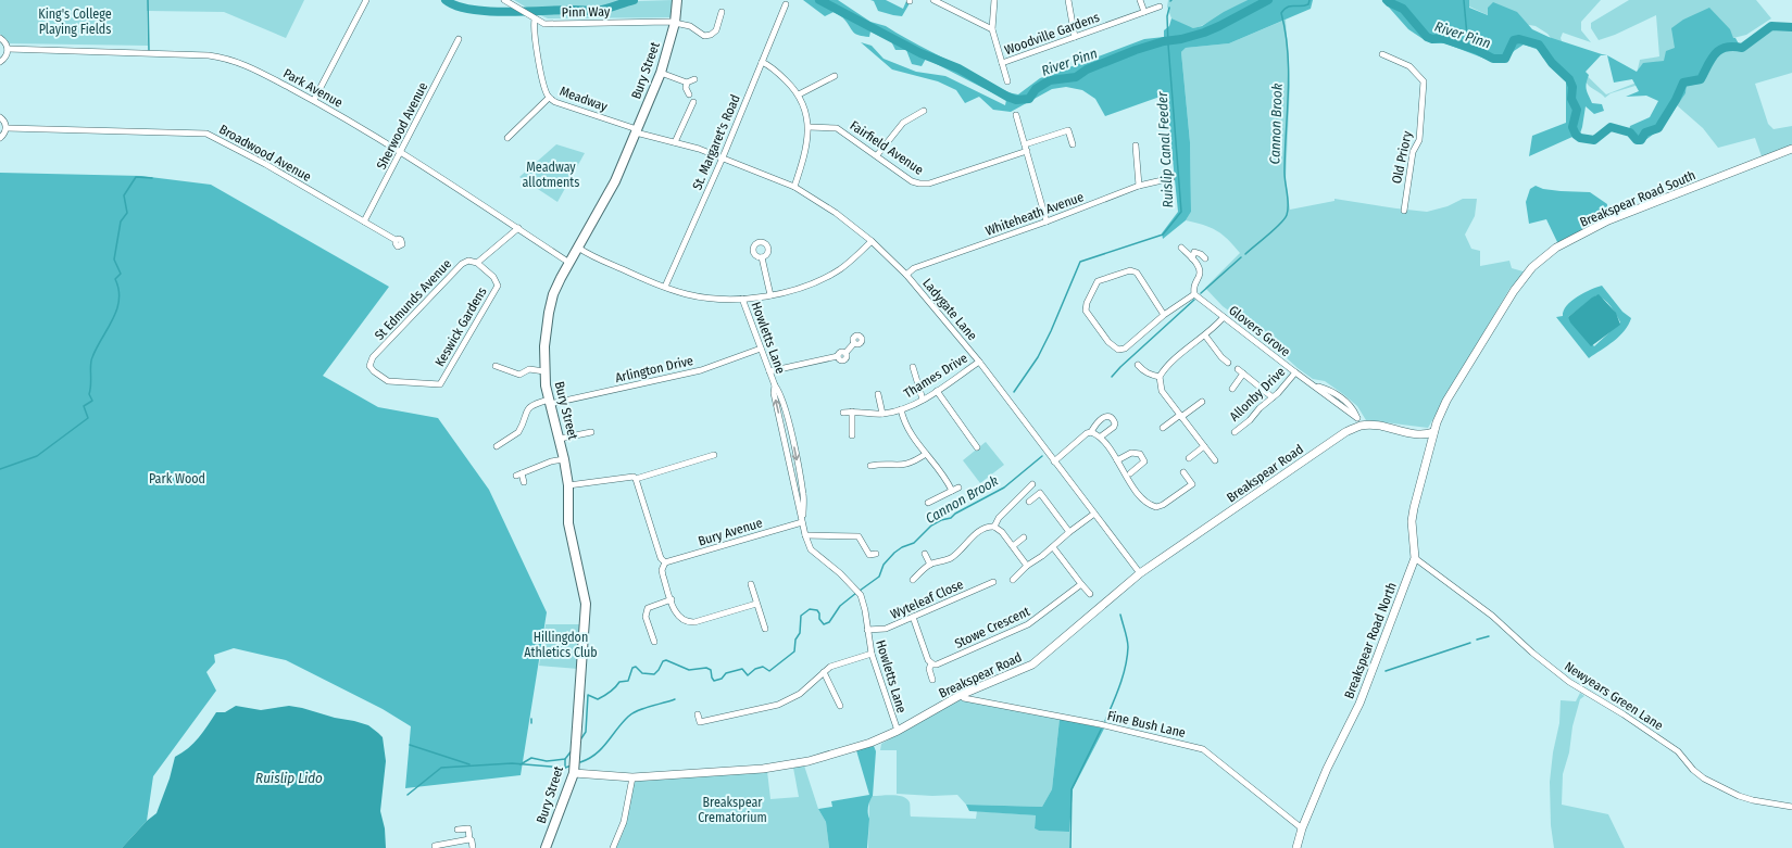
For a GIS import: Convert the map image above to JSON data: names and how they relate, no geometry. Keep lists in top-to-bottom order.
{
  "streets": {
    "main road": ["Bury Street"],
    "street": [
      "Pinn Way",
      "Woodville Gardens",
      "Park Avenue",
      "Meadway",
      "Sherwood Avenue",
      "St. Margaret's Road",
      "Fairfield Avenue",
      "Broadwood Avenue",
      "Old Priory",
      "Breakspear Road South",
      "Whiteheath Avenue",
      "St Edmunds Avenue",
      "Ladygate Lane",
      "Keswick Gardens",
      "Glovers Grove",
      "Howletts Lane",
      "Arlington Drive",
      "Thames Drive",
      "Allonby Drive",
      "Breakspear Road",
      "Bury Avenue",
      "Wyteleaf Close",
      "Stowe Crescent",
      "Breakspear Road North",
      "Newyears Green Lane",
      "Fine Bush Lane"
    ]
  },
  "crossings": [
    ["Pinn Way", "Bury Street"],
    ["Pinn Way", "Meadway"],
    ["Bury Street", "Park Avenue"],
    ["Bury Street", "Meadway"],
    ["Bury Street", "Ladygate Lane"],
    ["Bury Street", "Arlington Drive"],
    ["Bury Street", "Breakspear Road"],
    ["Park Avenue", "Sherwood Avenue"],
    ["Park Avenue", "St Edmunds Avenue"],
    ["Meadway", "Ladygate Lane"],
    ["Sherwood Avenue", "Broadwood Avenue"],
    ["St. Margaret's Road", "Ladygate Lane"],
    ["Breakspear Road South", "Breakspear Road"],
    ["Breakspear Road South", "Breakspear Road North"],
    ["Whiteheath Avenue", "Ladygate Lane"],
    ["St Edmunds Avenue", "Keswick Gardens"],
    ["Ladygate Lane", "Thames Drive"],
    ["Ladygate Lane", "Breakspear Road"],
    ["Glovers Grove", "Allonby Drive"],
    ["Glovers Grove", "Breakspear Road"],
    ["Howletts Lane", "Arlington Drive"],
    ["Howletts Lane", "Breakspear Road"],
    ["Howletts Lane", "Bury Avenue"],
    ["Howletts Lane", "Wyteleaf Close"],
    ["Breakspear Road", "Breakspear Road North"],
    ["Breakspear Road", "Fine Bush Lane"],
    ["Breakspear Road North", "Newyears Green Lane"],
    ["Breakspear Road North", "Fine Bush Lane"]
  ],
  "water": [
    "River Pinn",
    "Cannon Brook",
    "Ruislip Canal Feeder",
    "Ruislip Lido"
  ],
  "parks": [
    "King's College Playing Fields",
    "Meadway allotments",
    "Park Wood",
    "Hillingdon Athletics Club",
    "Breakspear Crematorium"
  ]
}
